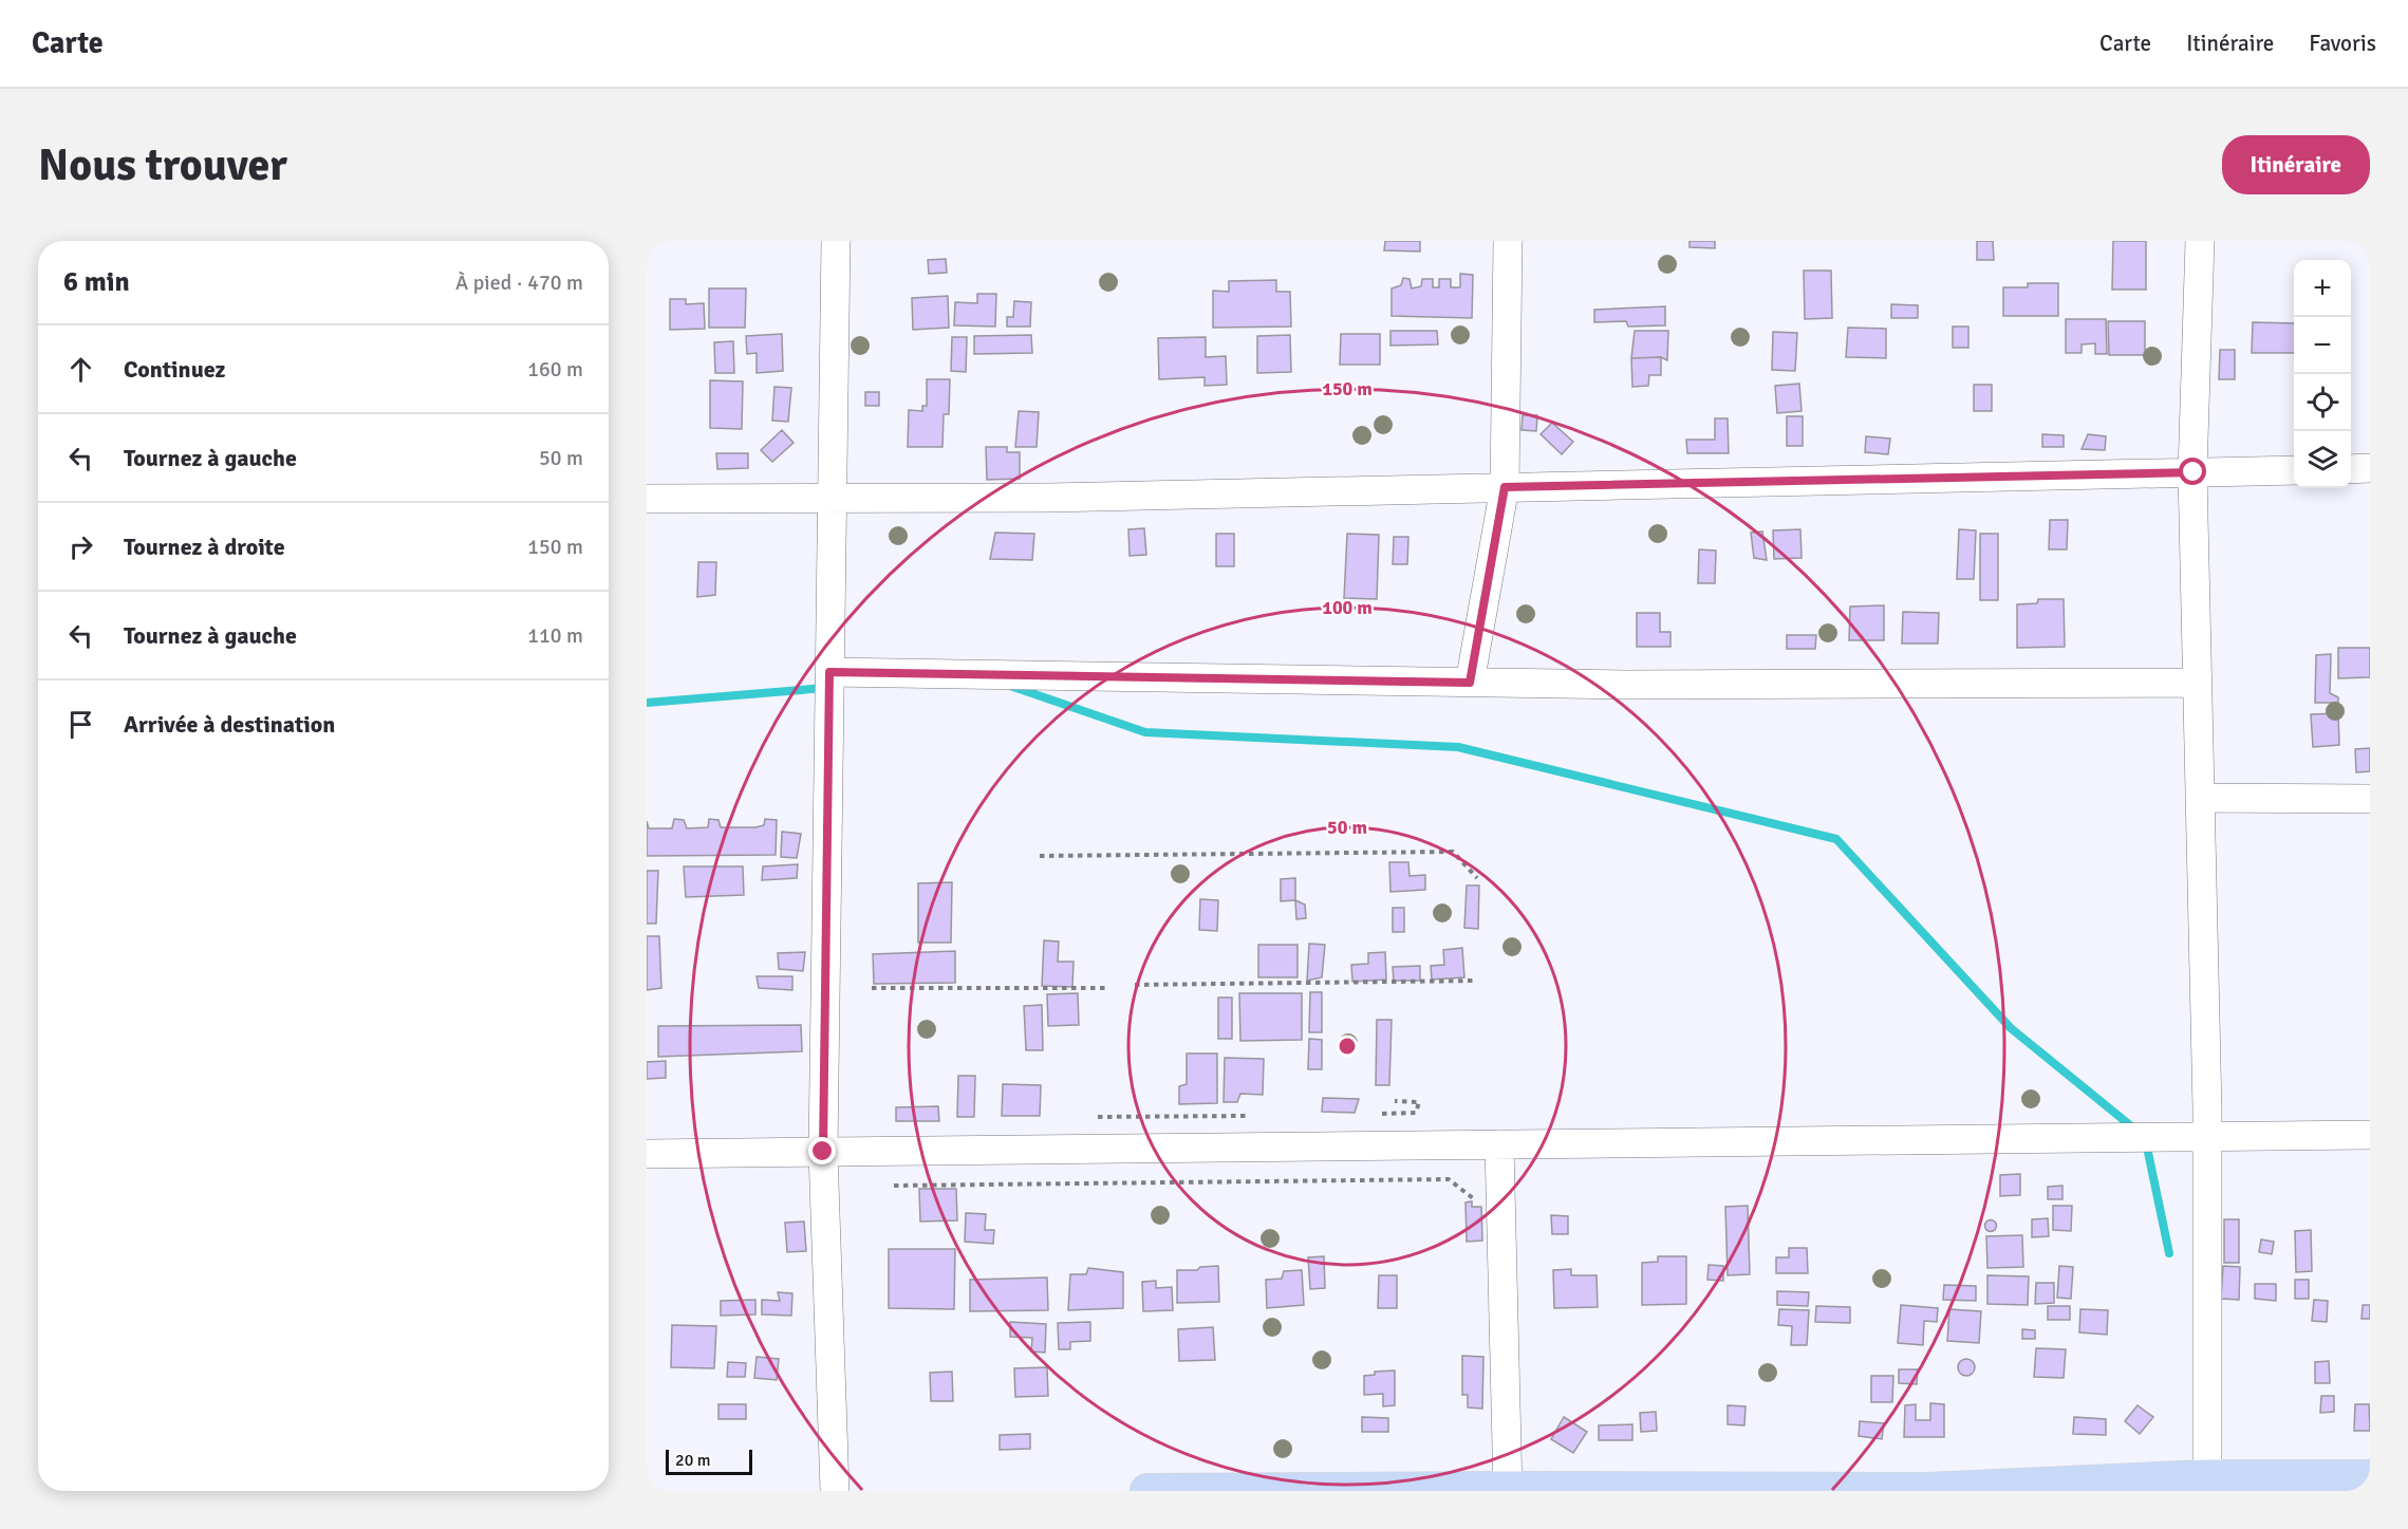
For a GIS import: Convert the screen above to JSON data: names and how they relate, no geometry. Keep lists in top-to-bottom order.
{
  "scale_bar": "20 m",
  "page": {
    "header": "Carte",
    "nav": ["Carte", "Itinéraire", "Favoris"],
    "buttons": "Itinéraire",
    "title": "Nous trouver",
    "heading": ["6 min", "À pied · 470 m"],
    "map_buttons": ["+", "−"],
    "list": [
      ["Continuez", "160 m"],
      ["Tournez à gauche", "50 m"],
      ["Tournez à droite", "150 m"],
      ["Tournez à gauche", "110 m"],
      "Arrivée à destination"
    ],
    "scale": "20 m"
  },
  "rings": ["150 m", "100 m", "50 m"]
}
